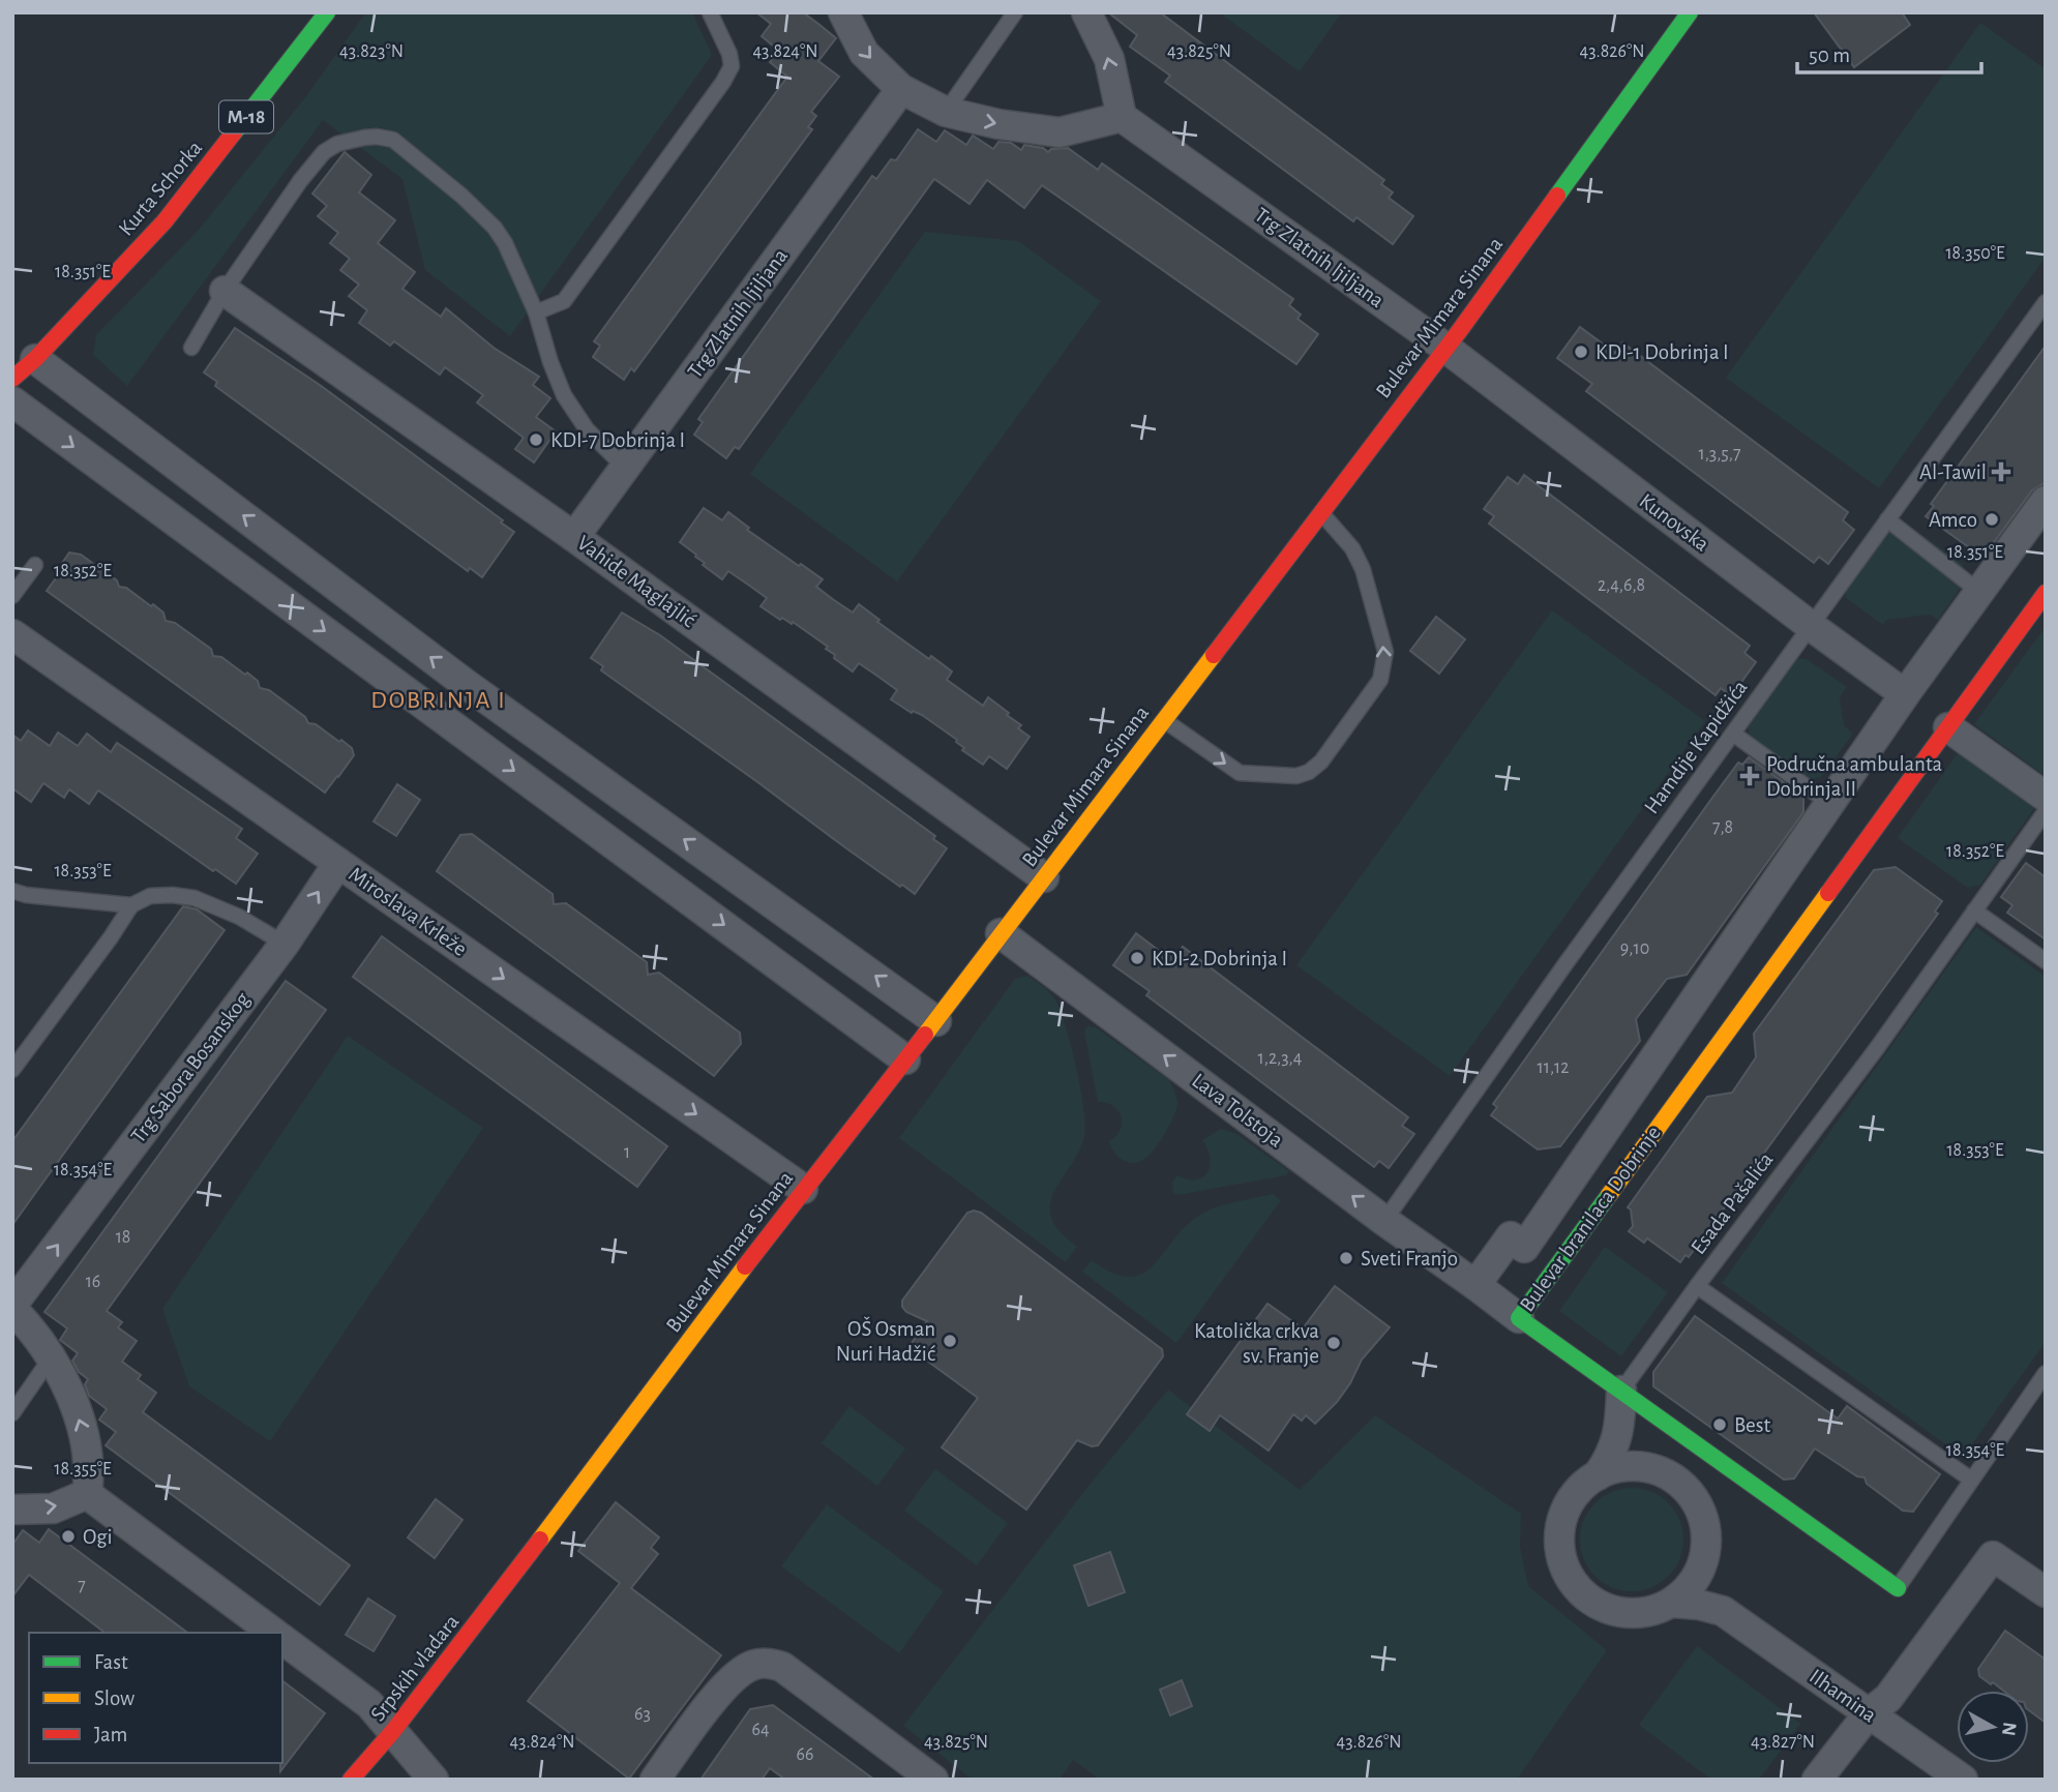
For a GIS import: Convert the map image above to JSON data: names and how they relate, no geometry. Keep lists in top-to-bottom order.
{
  "streets": {
    "street": [
      "M-18",
      "Kurta Schorka",
      "Trg Zlatnih ljiljana",
      "Bulevar Mimara Sinana",
      "Kunovska",
      "Vahide Maglajlić",
      "Miroslava Krleže",
      "Trg Sabora Bosanskog",
      "Lava Tolstoja",
      "Bulevar branilaca Dobrinje",
      "Srpskih vladara",
      "Ilhamina"
    ],
    "lane": ["Hamdije Kapidžića", "Esada Pašalića"]
  },
  "crossings": [
    ["Trg Zlatnih ljiljana", "Bulevar Mimara Sinana"],
    ["Trg Zlatnih ljiljana", "Kunovska"],
    ["Trg Zlatnih ljiljana", "Vahide Maglajlić"],
    ["Bulevar Mimara Sinana", "Kunovska"],
    ["Bulevar Mimara Sinana", "Vahide Maglajlić"],
    ["Bulevar Mimara Sinana", "Miroslava Krleže"],
    ["Bulevar Mimara Sinana", "Lava Tolstoja"],
    ["Bulevar Mimara Sinana", "Srpskih vladara"],
    ["Kunovska", "Hamdije Kapidžića"],
    ["Kunovska", "Bulevar branilaca Dobrinje"],
    ["Hamdije Kapidžića", "Lava Tolstoja"],
    ["Miroslava Krleže", "Trg Sabora Bosanskog"],
    ["Lava Tolstoja", "Bulevar branilaca Dobrinje"]
  ],
  "one_way": ["Trg Sabora Bosanskog", "Lava Tolstoja"],
  "districts": ["DOBRINJA I"],
  "places": {
    "other": [
      "KDI-1 Dobrinja I",
      "KDI-7 Dobrinja I",
      "Amco",
      "KDI-2 Dobrinja I",
      "Sveti Franjo",
      "OŠ Osman Nuri Hadžić",
      "Katolička crkva sv. Franje",
      "Best",
      "Ogi"
    ],
    "health": ["Al-Tawil", "Područna ambulanta Dobrinja II"]
  },
  "house_numbers": [
    "1,3,5,7",
    "2,4,6,8",
    "7,8",
    "9,10",
    "1,2,3,4",
    "11,12",
    "1",
    "18",
    "16",
    "7",
    "63",
    "64",
    "66"
  ],
  "legend": ["Fast", "Slow", "Jam"],
  "scale_bar": "50 m",
  "north": "right",
  "coordinates": [
    "43.823°N",
    "43.824°N",
    "43.825°N",
    "43.826°N",
    "18.350°E",
    "18.351°E",
    "18.352°E",
    "18.353°E",
    "18.354°E",
    "18.355°E",
    "43.827°N"
  ]
}
